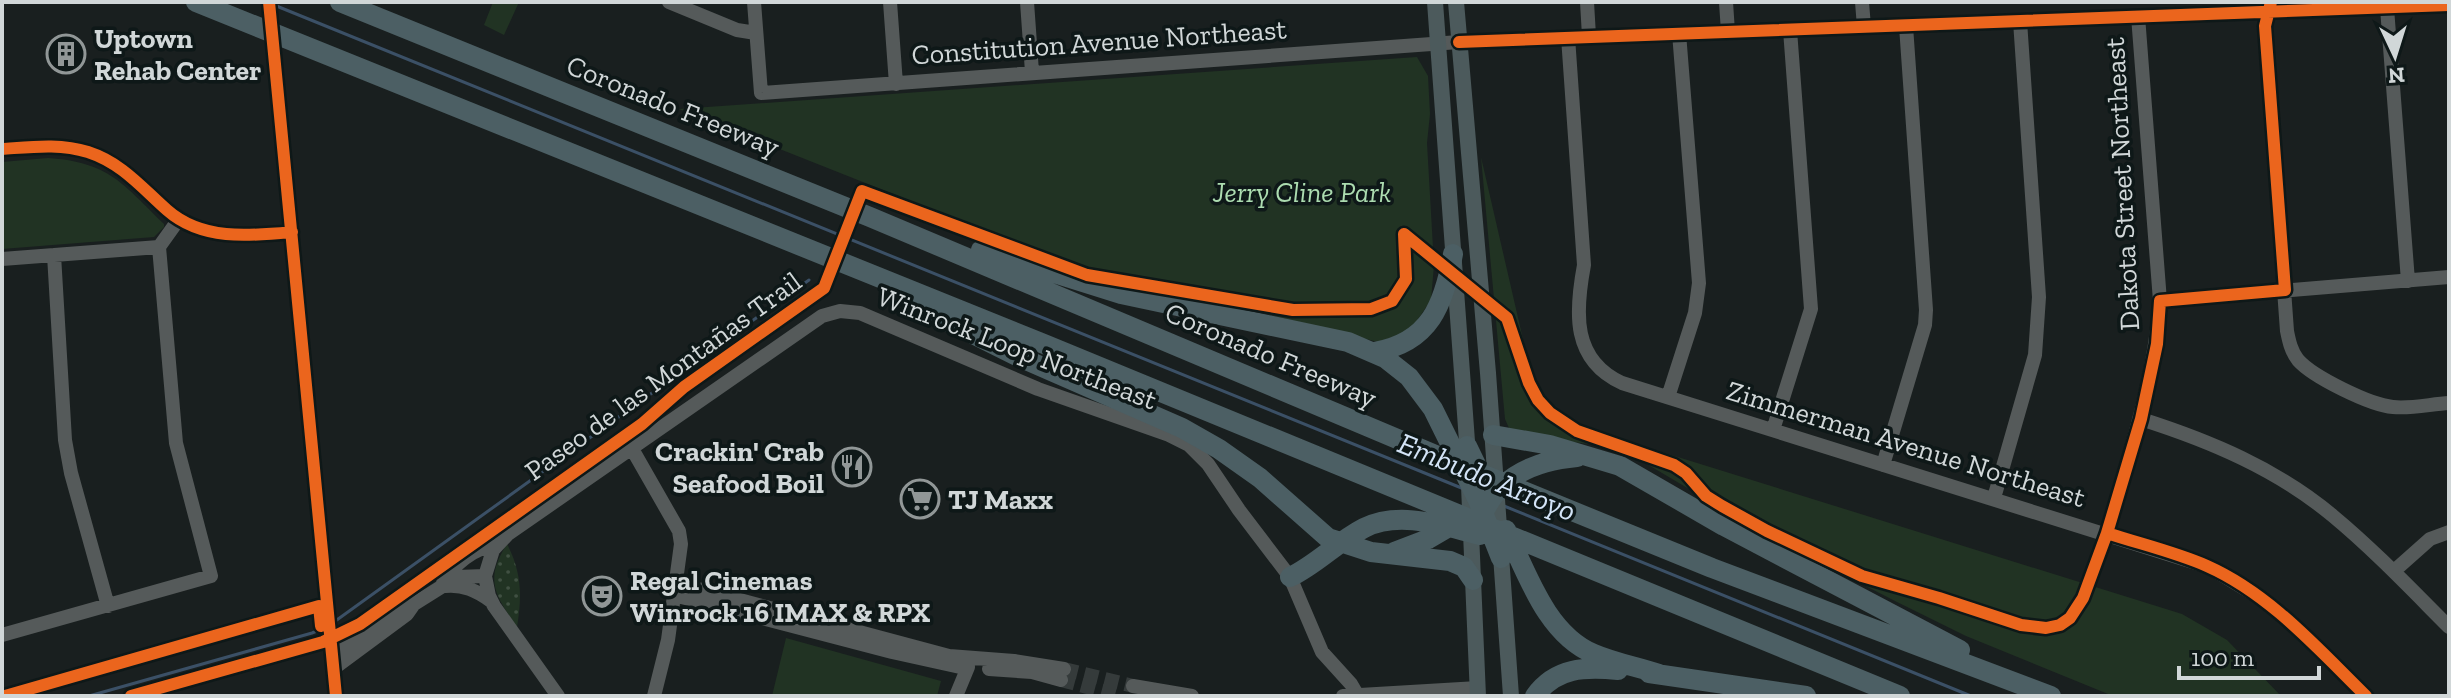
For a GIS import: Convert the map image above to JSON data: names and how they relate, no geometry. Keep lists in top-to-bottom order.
{
  "streets": {
    "highway": ["Coronado Freeway"],
    "street": [
      "Constitution Avenue Northeast",
      "Dakota Street Northeast",
      "Winrock Loop Northeast",
      "Zimmerman Avenue Northeast"
    ],
    "cycle path": ["Paseo de las Montañas Trail"]
  },
  "crossings": [
    ["Constitution Avenue Northeast", "Dakota Street Northeast"],
    ["Constitution Avenue Northeast", "Zimmerman Avenue Northeast"],
    ["Dakota Street Northeast", "Zimmerman Avenue Northeast"]
  ],
  "water": ["Embudo Arroyo"],
  "parks": ["Jerry Cline Park"],
  "places": {
    "building": ["Uptown Rehab Center"],
    "restaurant": ["Crackin' Crab Seafood Boil"],
    "supermarket": ["TJ Maxx"],
    "theatre": ["Regal Cinemas Winrock 16 IMAX & RPX"]
  },
  "scale_bar": "100 m",
  "north": "bottom"
}
